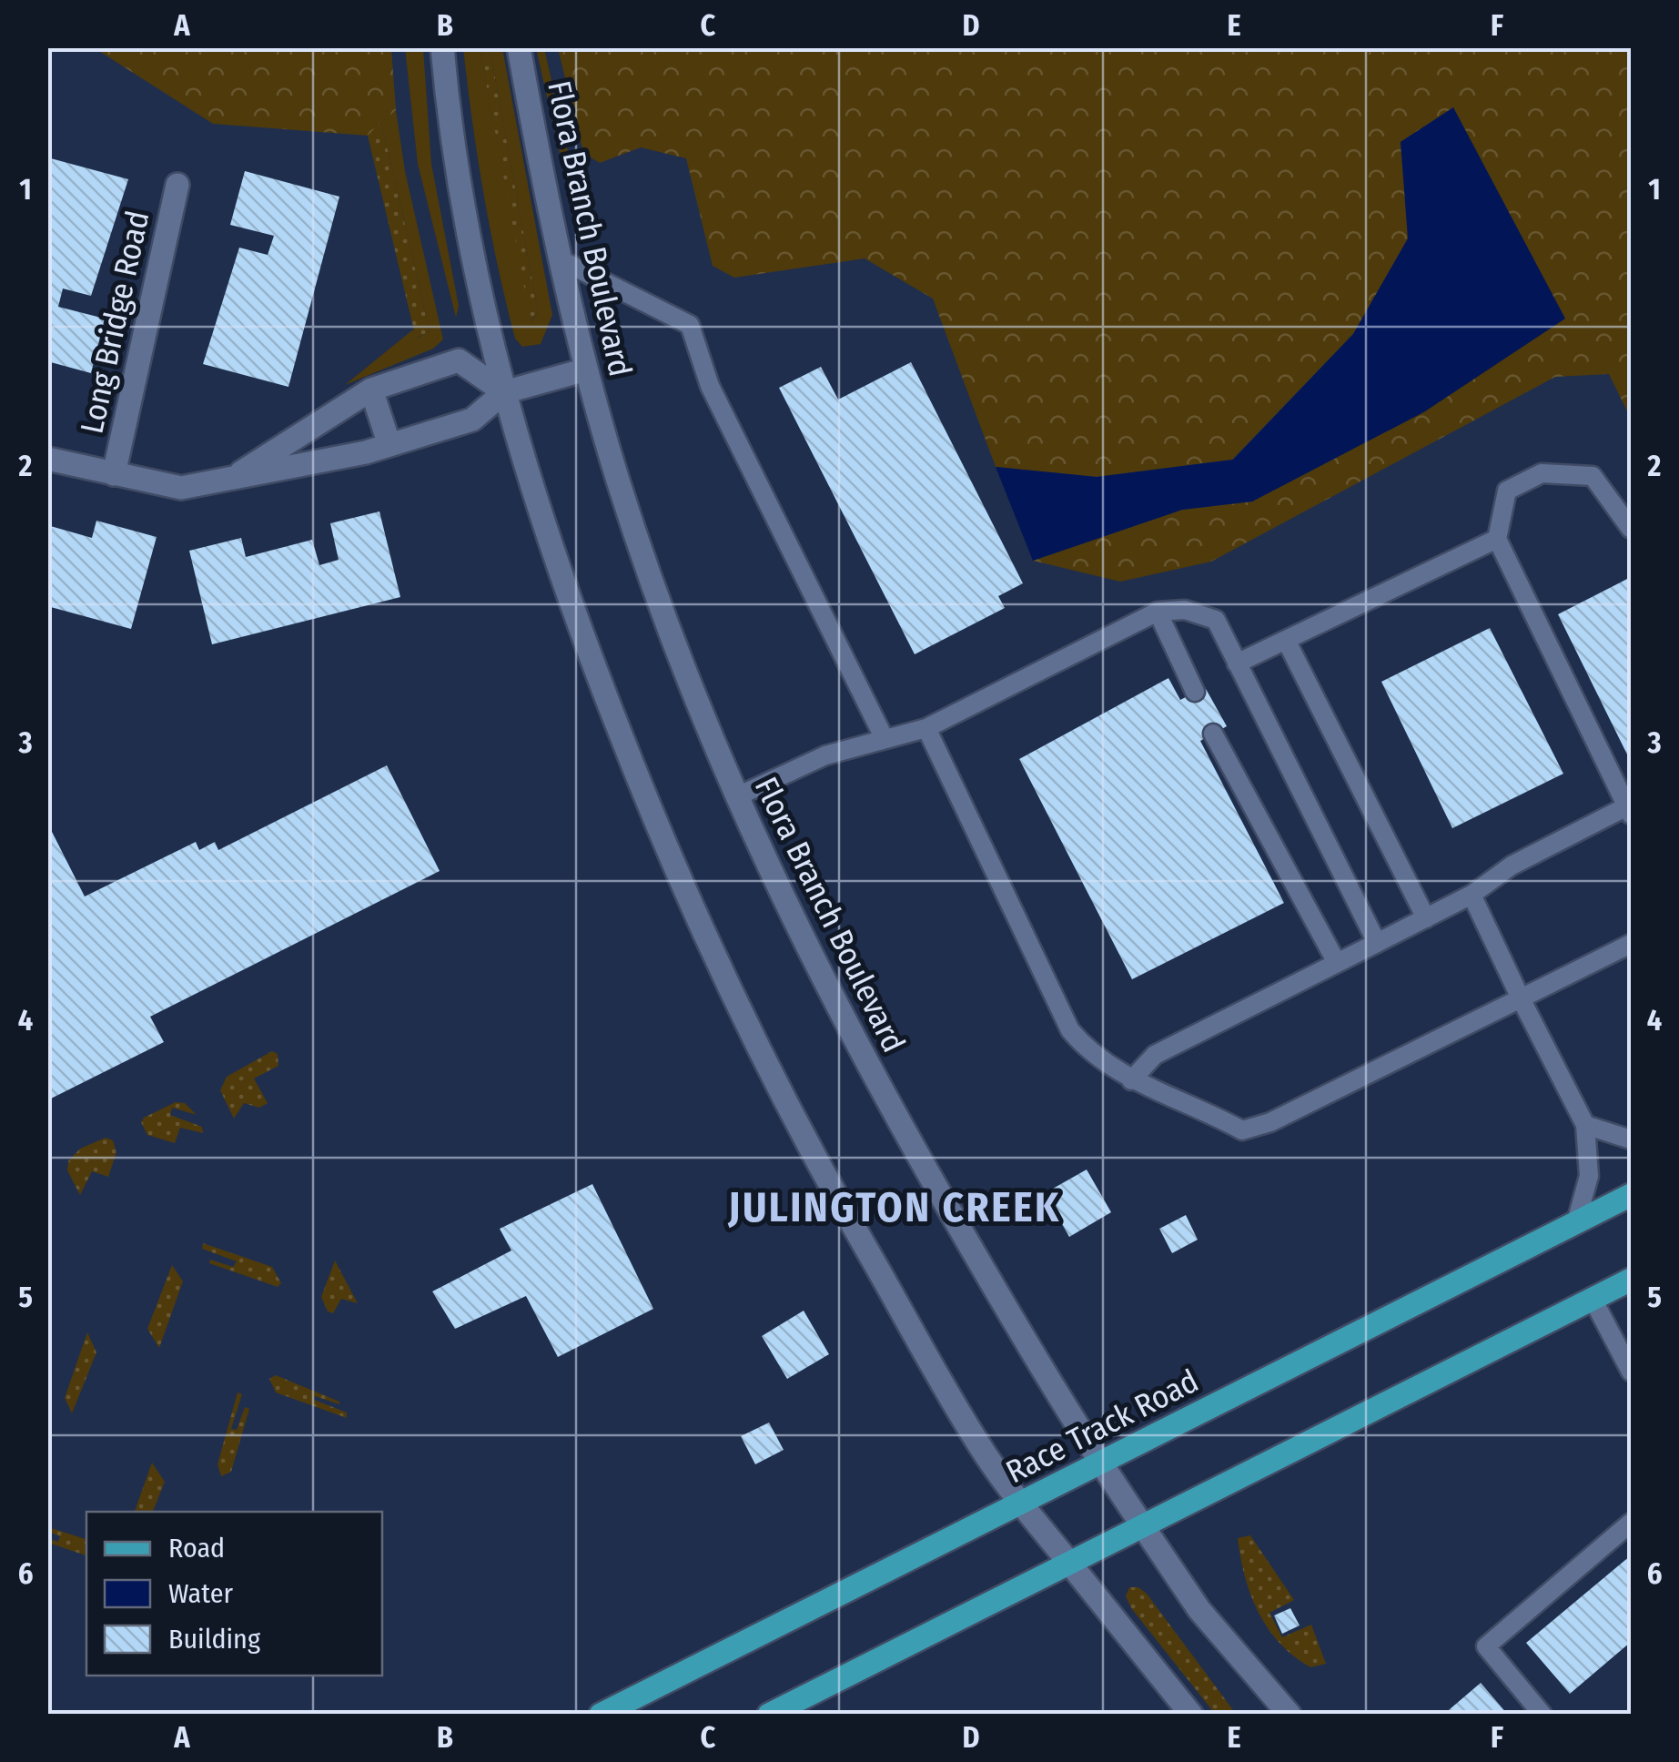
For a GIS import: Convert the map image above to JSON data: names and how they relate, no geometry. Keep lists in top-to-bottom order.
{
  "streets": {
    "main road": ["Race Track Road"],
    "street": ["Flora Branch Boulevard", "Long Bridge Road"]
  },
  "crossings": [
    ["Flora Branch Boulevard", "Race Track Road"]
  ],
  "districts": ["JULINGTON CREEK"],
  "legend": ["Road", "Water", "Building"],
  "grid": {
    "columns": [
      "A",
      "B",
      "C",
      "D",
      "E",
      "F"
    ],
    "rows": [
      "1",
      "2",
      "3",
      "4",
      "5",
      "6"
    ]
  }
}
